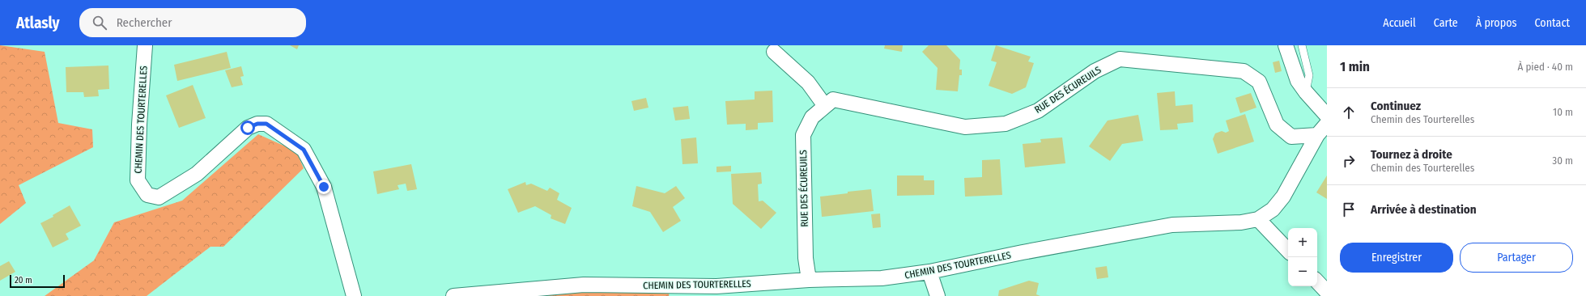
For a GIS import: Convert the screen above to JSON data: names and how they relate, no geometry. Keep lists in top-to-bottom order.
{
  "streets": {
    "street": ["RUE DES ÉCUREUILS", "CHEMIN DES TOURTERELLES"]
  },
  "crossings": [
    ["RUE DES ÉCUREUILS", "CHEMIN DES TOURTERELLES"]
  ],
  "scale_bar": "20 m",
  "page": {
    "header": "Atlasly",
    "search": "Rechercher",
    "nav": [
      "Accueil",
      "Carte",
      "À propos",
      "Contact"
    ],
    "heading": ["1 min", "À pied · 40 m"],
    "list": [
      ["Continuez", "Chemin des Tourterelles", "10 m"],
      ["Tournez à droite", "Chemin des Tourterelles", "30 m"],
      "Arrivée à destination"
    ],
    "map_buttons": ["+", "−"],
    "buttons": ["Enregistrer", "Partager"],
    "scale": "20 m"
  }
}
